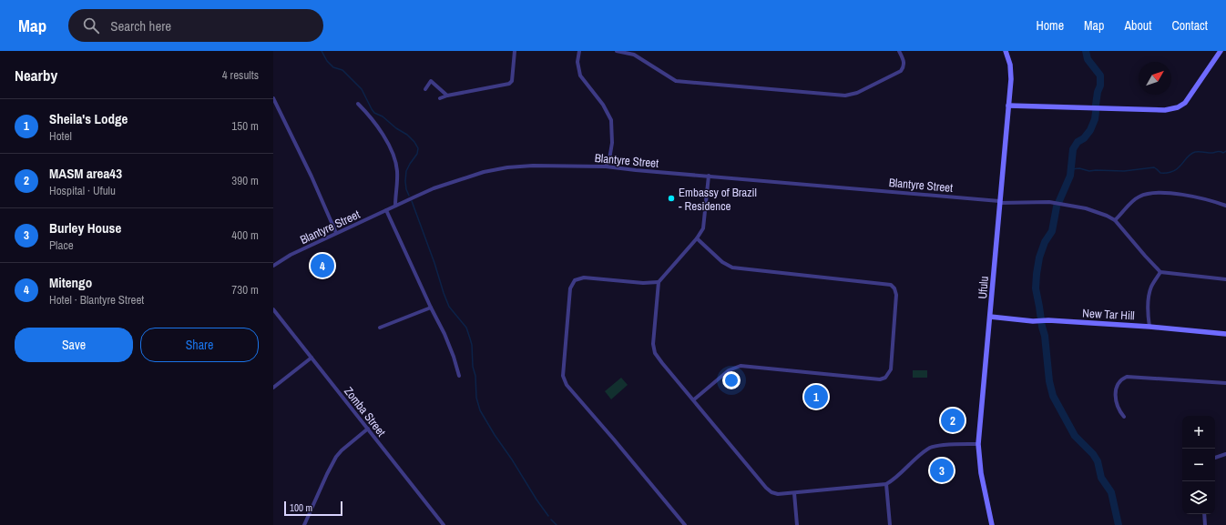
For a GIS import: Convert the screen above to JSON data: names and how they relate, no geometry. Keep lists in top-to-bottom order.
{
  "streets": {
    "street": [
      "Blantyre Street",
      "Ufulu",
      "New Tar Hill",
      "Zomba Street"
    ]
  },
  "crossings": [
    ["Blantyre Street", "Ufulu"],
    ["Ufulu", "New Tar Hill"]
  ],
  "places": ["Embassy of Brazil - Residence"],
  "scale_bar": "100 m",
  "north": "top right",
  "page": {
    "header": "Map",
    "search": "Search here",
    "nav": [
      "Home",
      "Map",
      "About",
      "Contact"
    ],
    "heading": ["Nearby", "4 results"],
    "list": [
      {
        "mark": "1",
        "name": "Sheila's Lodge",
        "note": "Hotel",
        "value": "150 m"
      },
      {
        "mark": "2",
        "name": "MASM area43",
        "note": "Hospital · Ufulu",
        "value": "390 m"
      },
      {
        "mark": "3",
        "name": "Burley House",
        "note": "Place",
        "value": "400 m"
      },
      {
        "mark": "4",
        "name": "Mitengo",
        "note": "Hotel · Blantyre Street",
        "value": "730 m"
      }
    ],
    "pins": [
      "4",
      "1",
      "2",
      "3"
    ],
    "buttons": ["Save", "Share"],
    "map_buttons": ["+", "−"],
    "scale": "100 m"
  }
}
